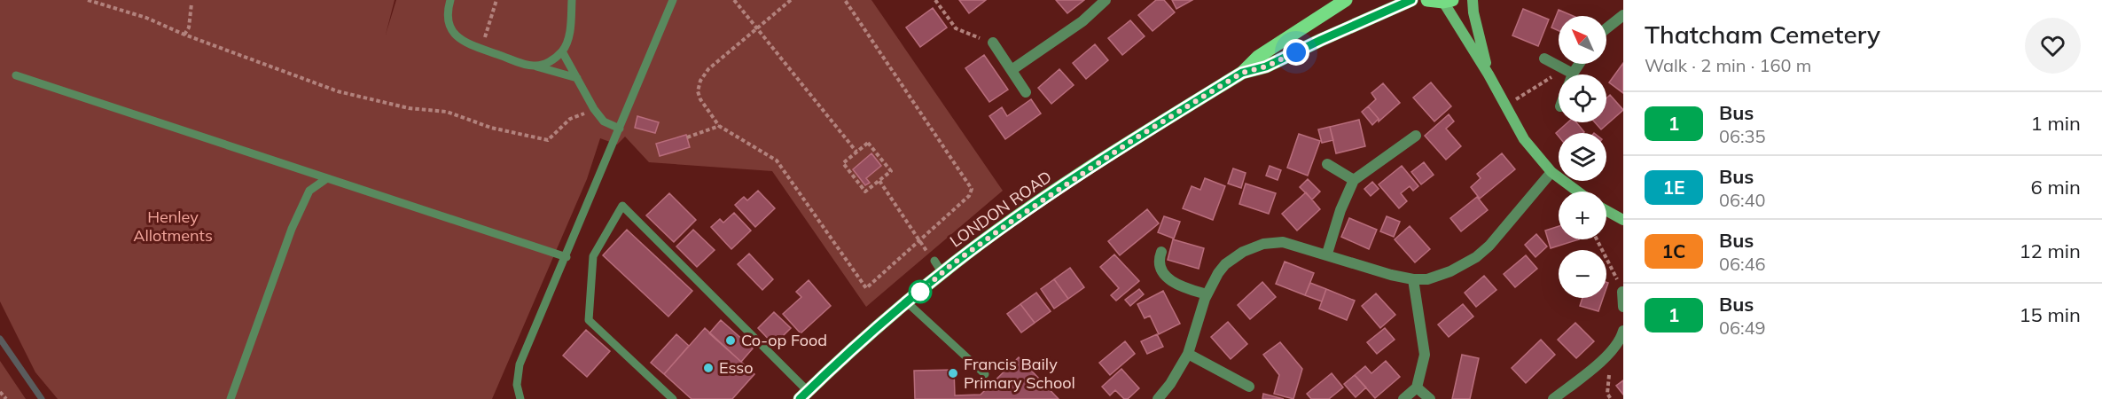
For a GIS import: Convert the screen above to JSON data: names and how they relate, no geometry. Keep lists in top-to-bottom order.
{
  "streets": {
    "main road": ["LONDON ROAD"]
  },
  "parks": ["Henley Allotments"],
  "places": ["Co-op Food", "Esso", "Francis Baily Primary School"],
  "lines": ["bus line 1"],
  "north": "top left",
  "page": {
    "heading": ["Thatcham Cemetery", "Walk · 2 min · 160 m"],
    "map_buttons": ["+", "−"],
    "list": [
      {
        "mark": "1",
        "name": "Bus",
        "note": "06:35",
        "value": "1 min"
      },
      {
        "mark": "1E",
        "name": "Bus",
        "note": "06:40",
        "value": "6 min"
      },
      {
        "mark": "1C",
        "name": "Bus",
        "note": "06:46",
        "value": "12 min"
      },
      {
        "mark": "1",
        "name": "Bus",
        "note": "06:49",
        "value": "15 min"
      }
    ]
  }
}
